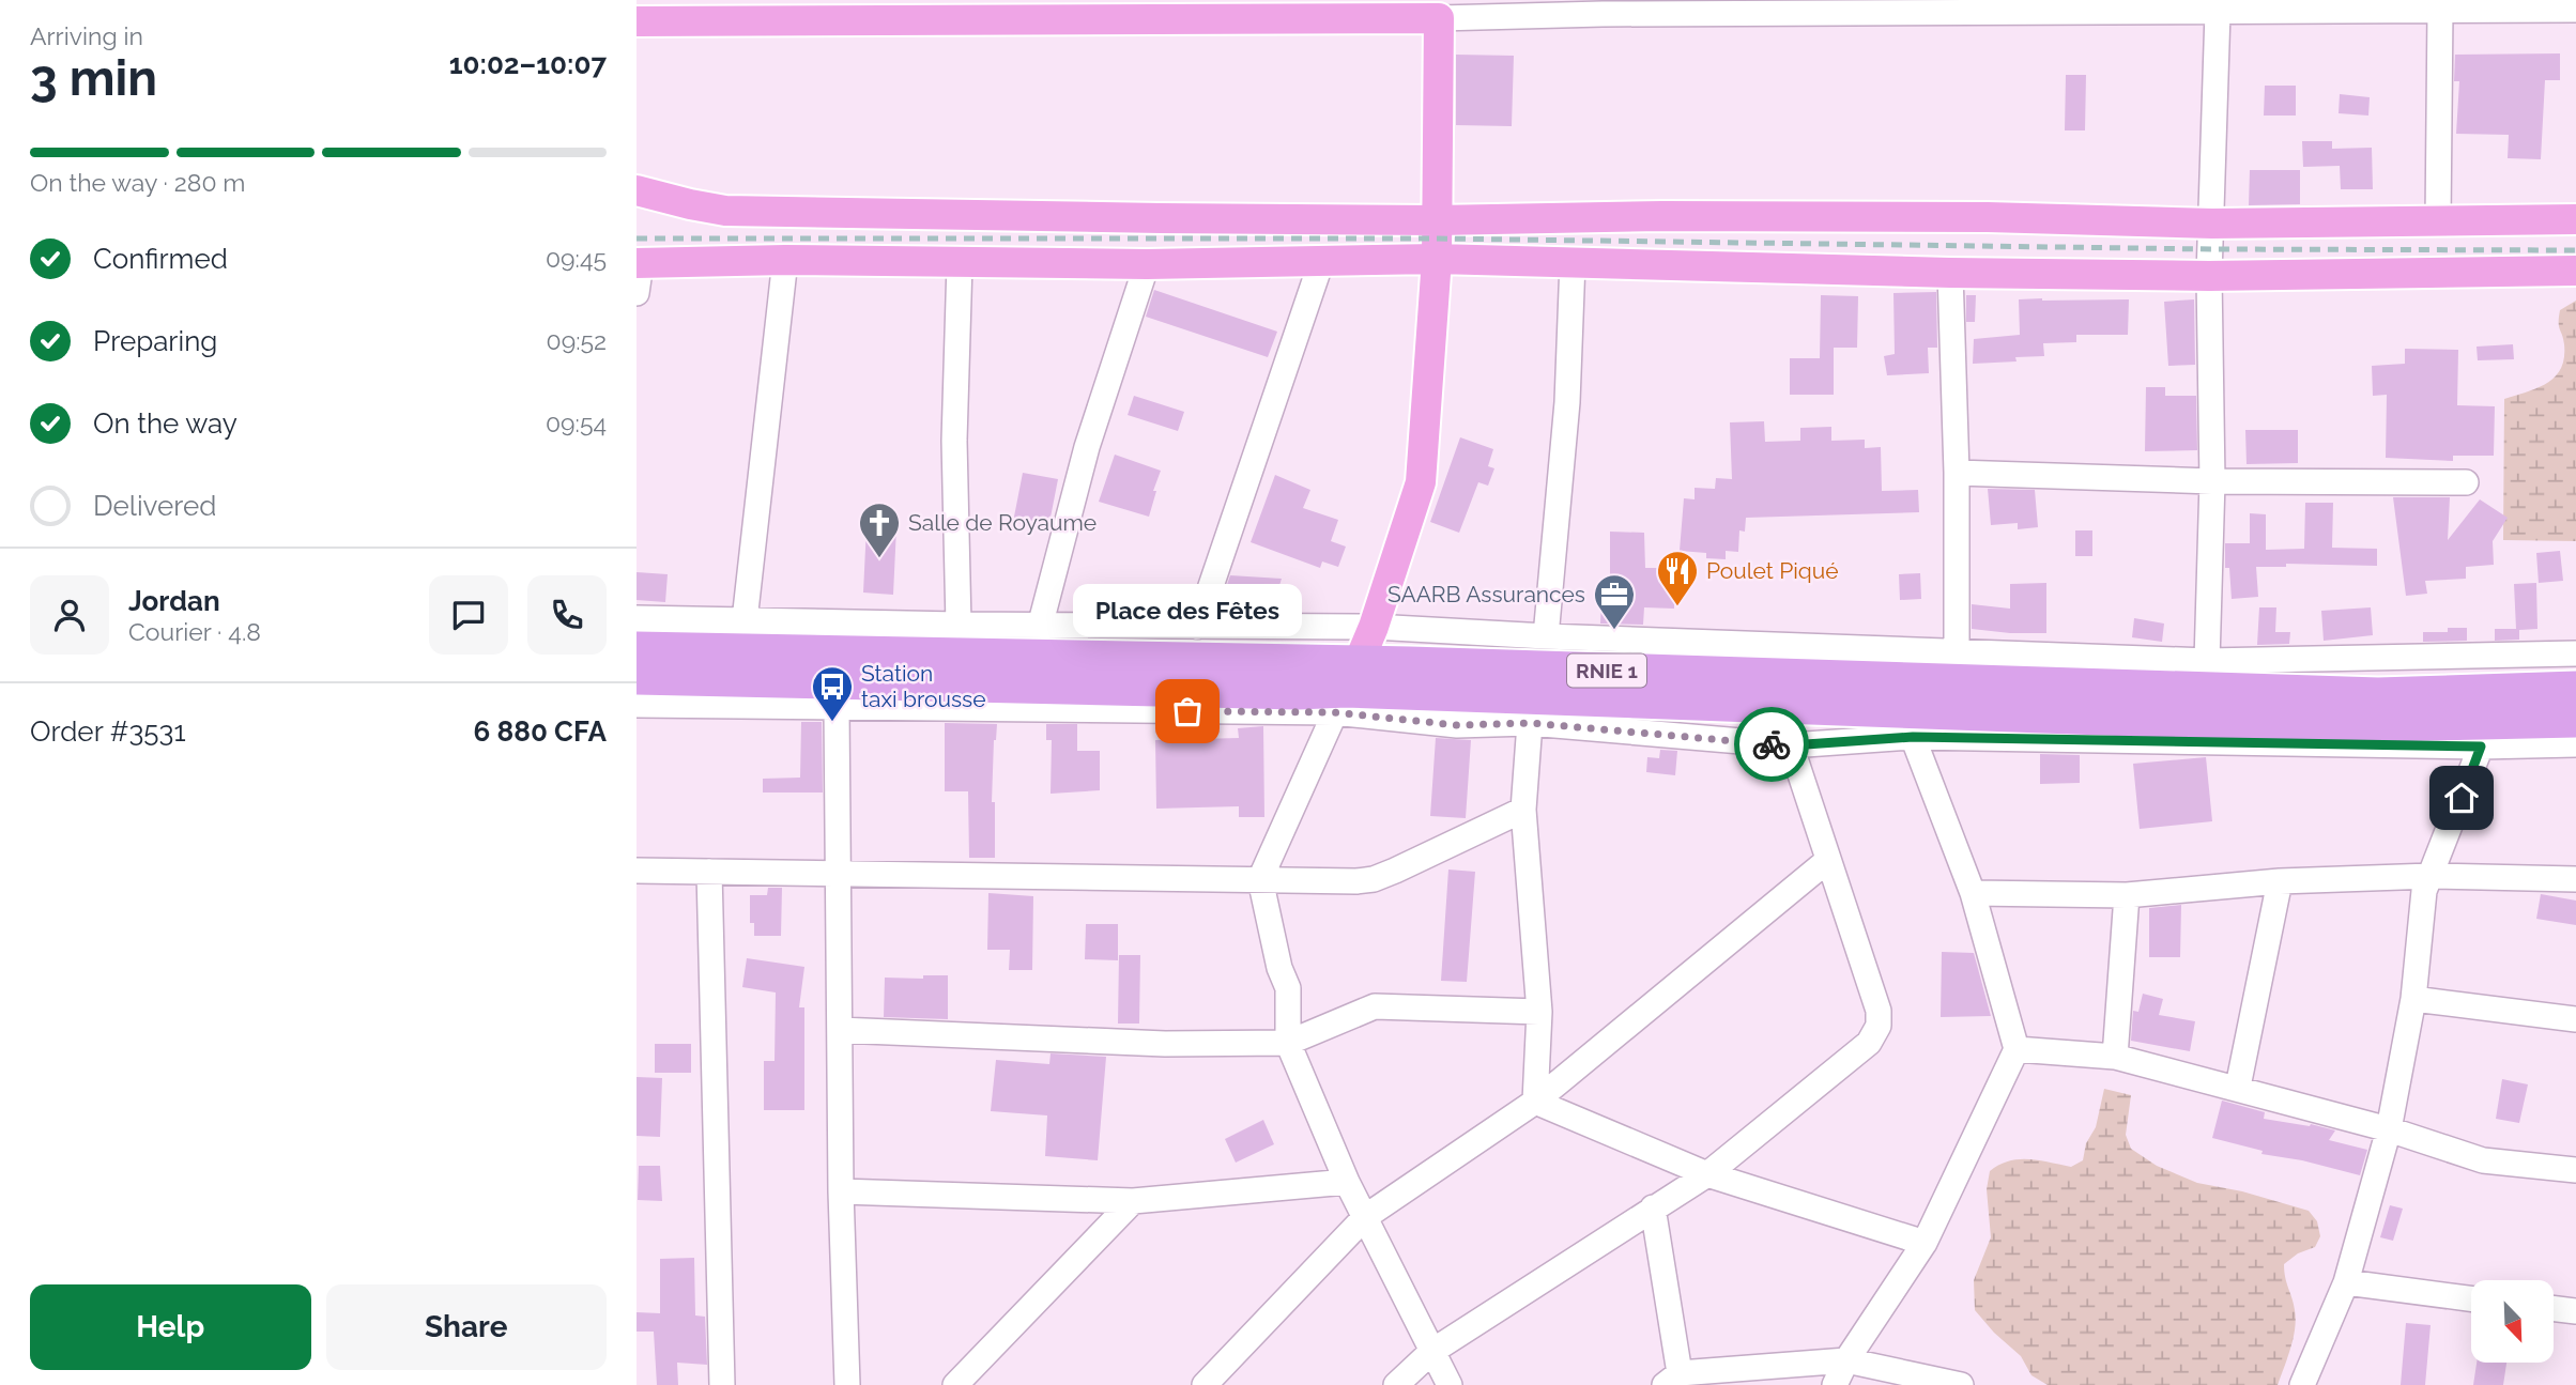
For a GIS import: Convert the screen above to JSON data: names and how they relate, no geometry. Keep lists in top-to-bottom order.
{
  "streets": {
    "highway": ["RNIE 1"]
  },
  "places": {
    "church": ["Salle de Royaume"],
    "restaurant": ["Poulet Piqué"],
    "office": ["SAARB Assurances"],
    "other": ["Place des Fêtes"],
    "bus stop": ["Station taxi brousse"]
  },
  "north": "bottom right",
  "page": {
    "heading": ["3 min", "Arriving in", "10:02–10:07"],
    "panel": [
      "Jordan",
      "Courier · 4.8",
      "Order #3531",
      "6 880 CFA"
    ],
    "bar": "On the way · 280 m",
    "list": [
      ["Confirmed", "09:45"],
      ["Preparing", "09:52"],
      ["On the way", "09:54"],
      "Delivered"
    ],
    "bubble": "Place des Fêtes",
    "buttons": ["Help", "Share"]
  }
}
